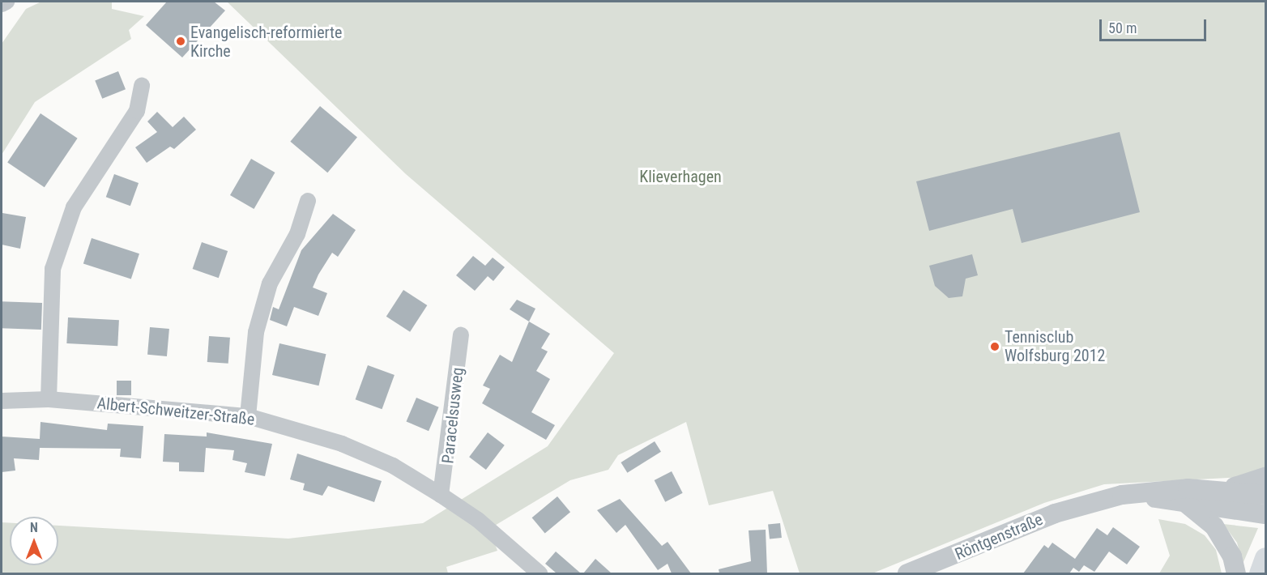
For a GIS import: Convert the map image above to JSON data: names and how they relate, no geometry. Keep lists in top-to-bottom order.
{
  "streets": {
    "street": ["Albert-Schweitzer-Straße", "Paracelsusweg", "Röntgenstraße"]
  },
  "crossings": [
    ["Albert-Schweitzer-Straße", "Paracelsusweg"]
  ],
  "parks": ["Klieverhagen"],
  "places": ["Evangelisch-reformierte Kirche", "Tennisclub Wolfsburg 2012"],
  "scale_bar": "50 m",
  "north": "top"
}
